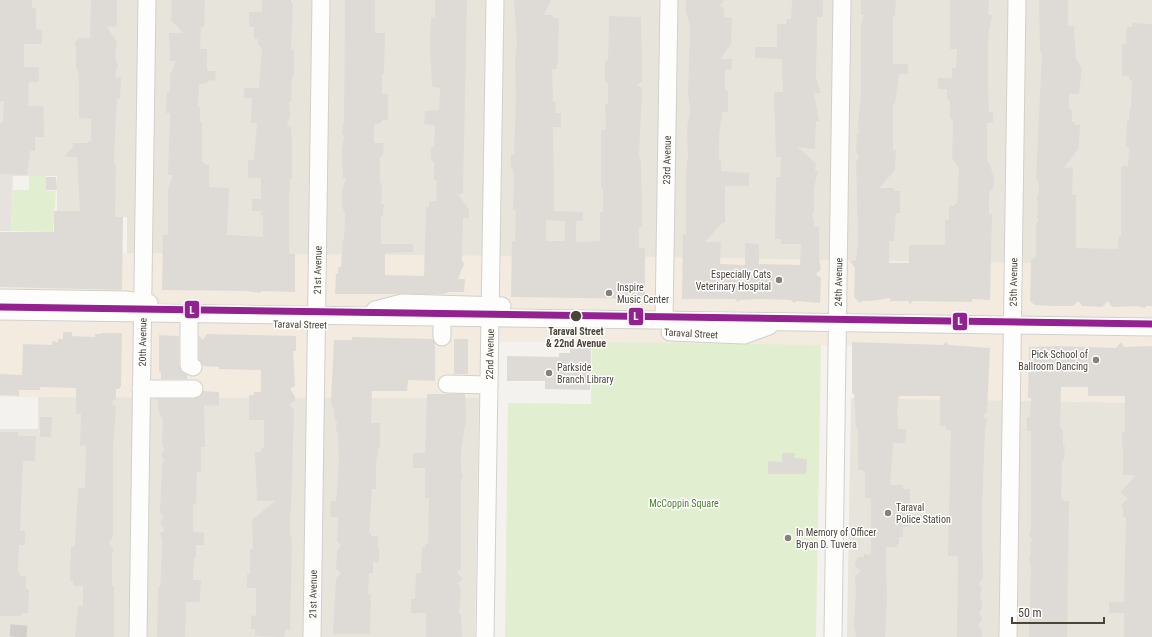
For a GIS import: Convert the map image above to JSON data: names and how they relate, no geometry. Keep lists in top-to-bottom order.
{
  "streets": {
    "street": [
      "23rd Avenue",
      "21st Avenue",
      "24th Avenue",
      "25th Avenue",
      "Taraval Street",
      "20th Avenue",
      "22nd Avenue"
    ]
  },
  "crossings": [
    ["23rd Avenue", "Taraval Street"],
    ["21st Avenue", "Taraval Street"],
    ["24th Avenue", "Taraval Street"],
    ["25th Avenue", "Taraval Street"],
    ["Taraval Street", "20th Avenue"],
    ["Taraval Street", "22nd Avenue"]
  ],
  "parks": ["McCoppin Square"],
  "places": [
    "Especially Cats Veterinary Hospital",
    "Inspire Music Center",
    "Taraval Street & 22nd Avenue",
    "Pick School of Ballroom Dancing",
    "Parkside Branch Library",
    "Taraval Police Station",
    "In Memory of Officer Bryan D. Tuvera"
  ],
  "lines": ["transit line L"],
  "scale_bar": "50 m"
}
